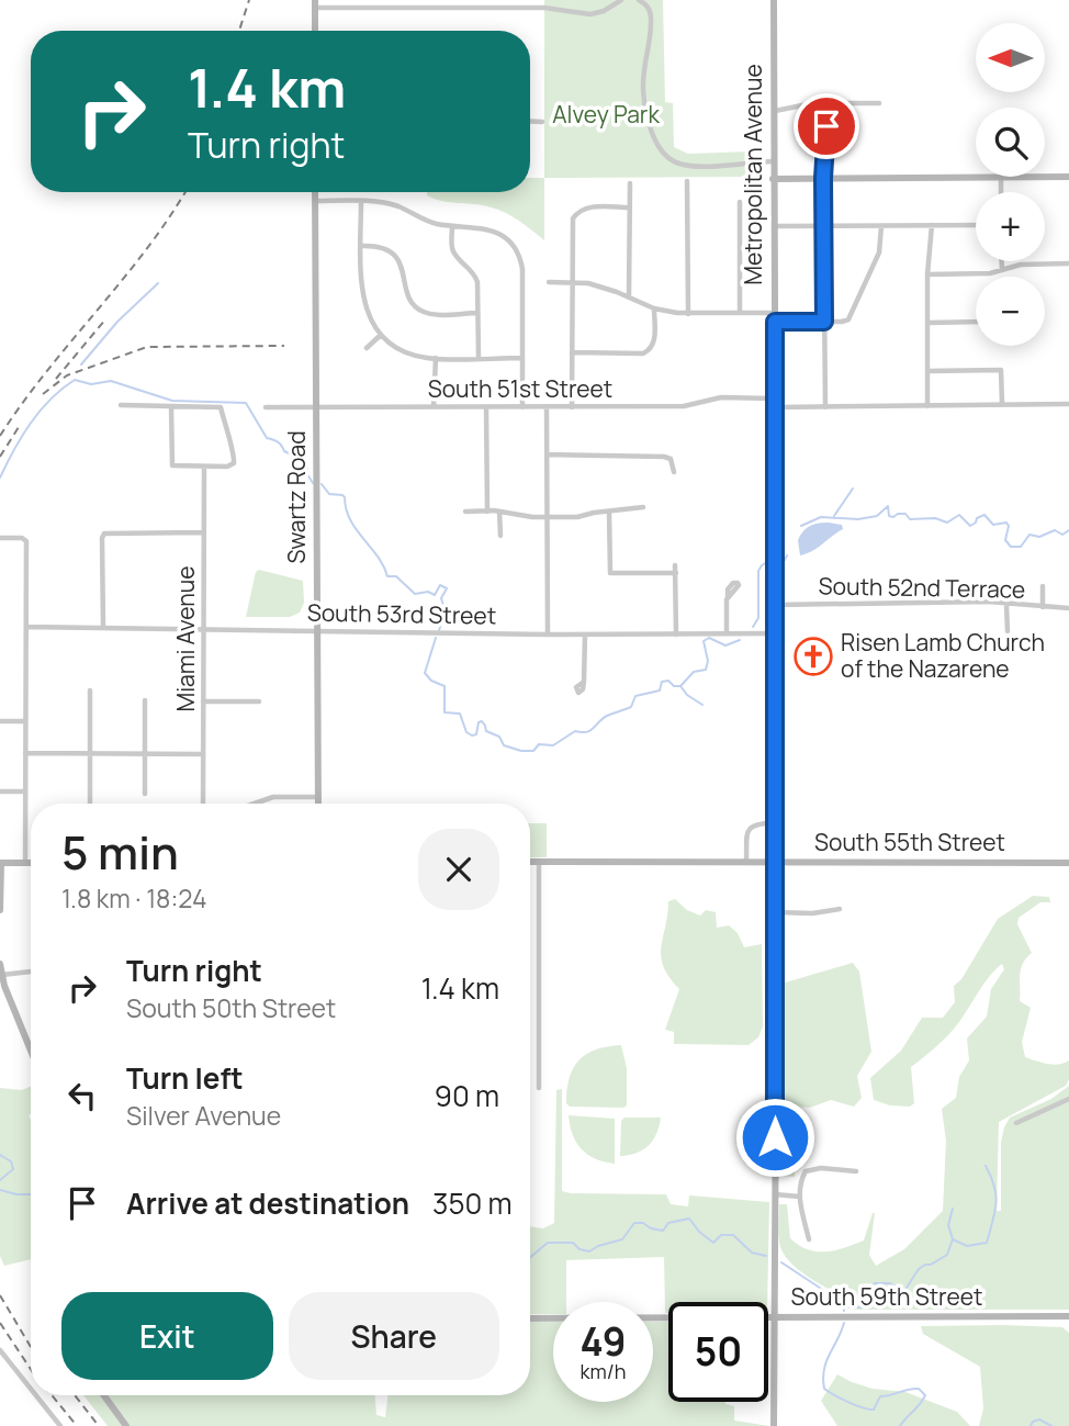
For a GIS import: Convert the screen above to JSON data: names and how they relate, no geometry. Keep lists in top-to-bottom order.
{
  "streets": {
    "main road": [
      "Metropolitan Avenue",
      "Swartz Road",
      "South 55th Street",
      "South 59th Street"
    ],
    "street": [
      "South 51st Street",
      "South 52nd Terrace",
      "South 53rd Street",
      "Miami Avenue"
    ]
  },
  "crossings": [
    ["Metropolitan Avenue", "South 51st Street"],
    ["Metropolitan Avenue", "South 52nd Terrace"],
    ["Metropolitan Avenue", "South 53rd Street"],
    ["Metropolitan Avenue", "South 55th Street"],
    ["Metropolitan Avenue", "South 59th Street"],
    ["South 51st Street", "Swartz Road"],
    ["Swartz Road", "South 53rd Street"],
    ["South 53rd Street", "Miami Avenue"]
  ],
  "parks": ["Alvey Park"],
  "places": {
    "church": ["Risen Lamb Church of the Nazarene"]
  },
  "north": "left",
  "page": {
    "map_buttons": ["+", "−"],
    "turn": ["1.4 km", "Turn right"],
    "heading": ["5 min", "1.8 km · 18:24"],
    "list": [
      {
        "name": "Turn right",
        "note": "South 50th Street",
        "value": "1.4 km"
      },
      {
        "name": "Turn left",
        "note": "Silver Avenue",
        "value": "90 m"
      },
      {
        "name": "Arrive at destination",
        "value": "350 m"
      }
    ],
    "buttons": ["Exit", "Share"],
    "speed": "49 km/h",
    "limit": "50"
  }
}
